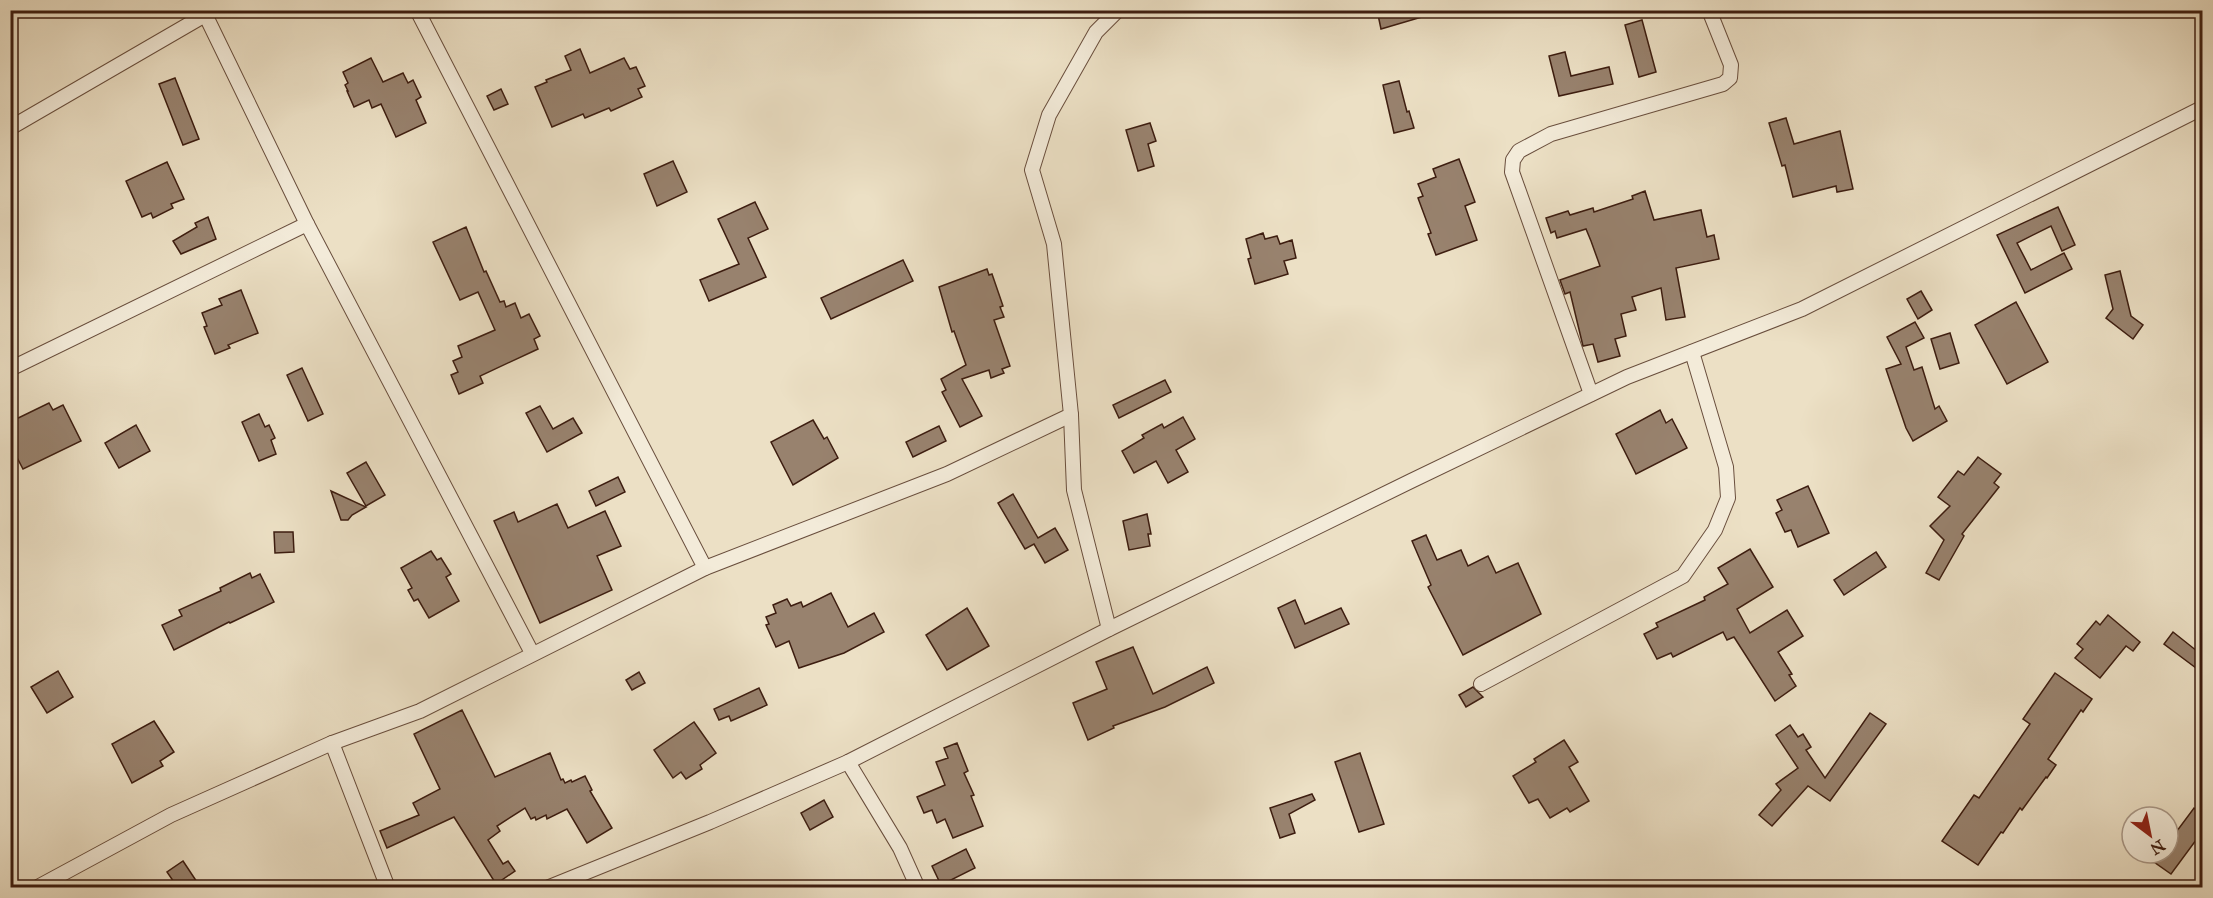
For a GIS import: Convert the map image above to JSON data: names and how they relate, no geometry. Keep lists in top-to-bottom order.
{
  "north": "bottom right"
}
